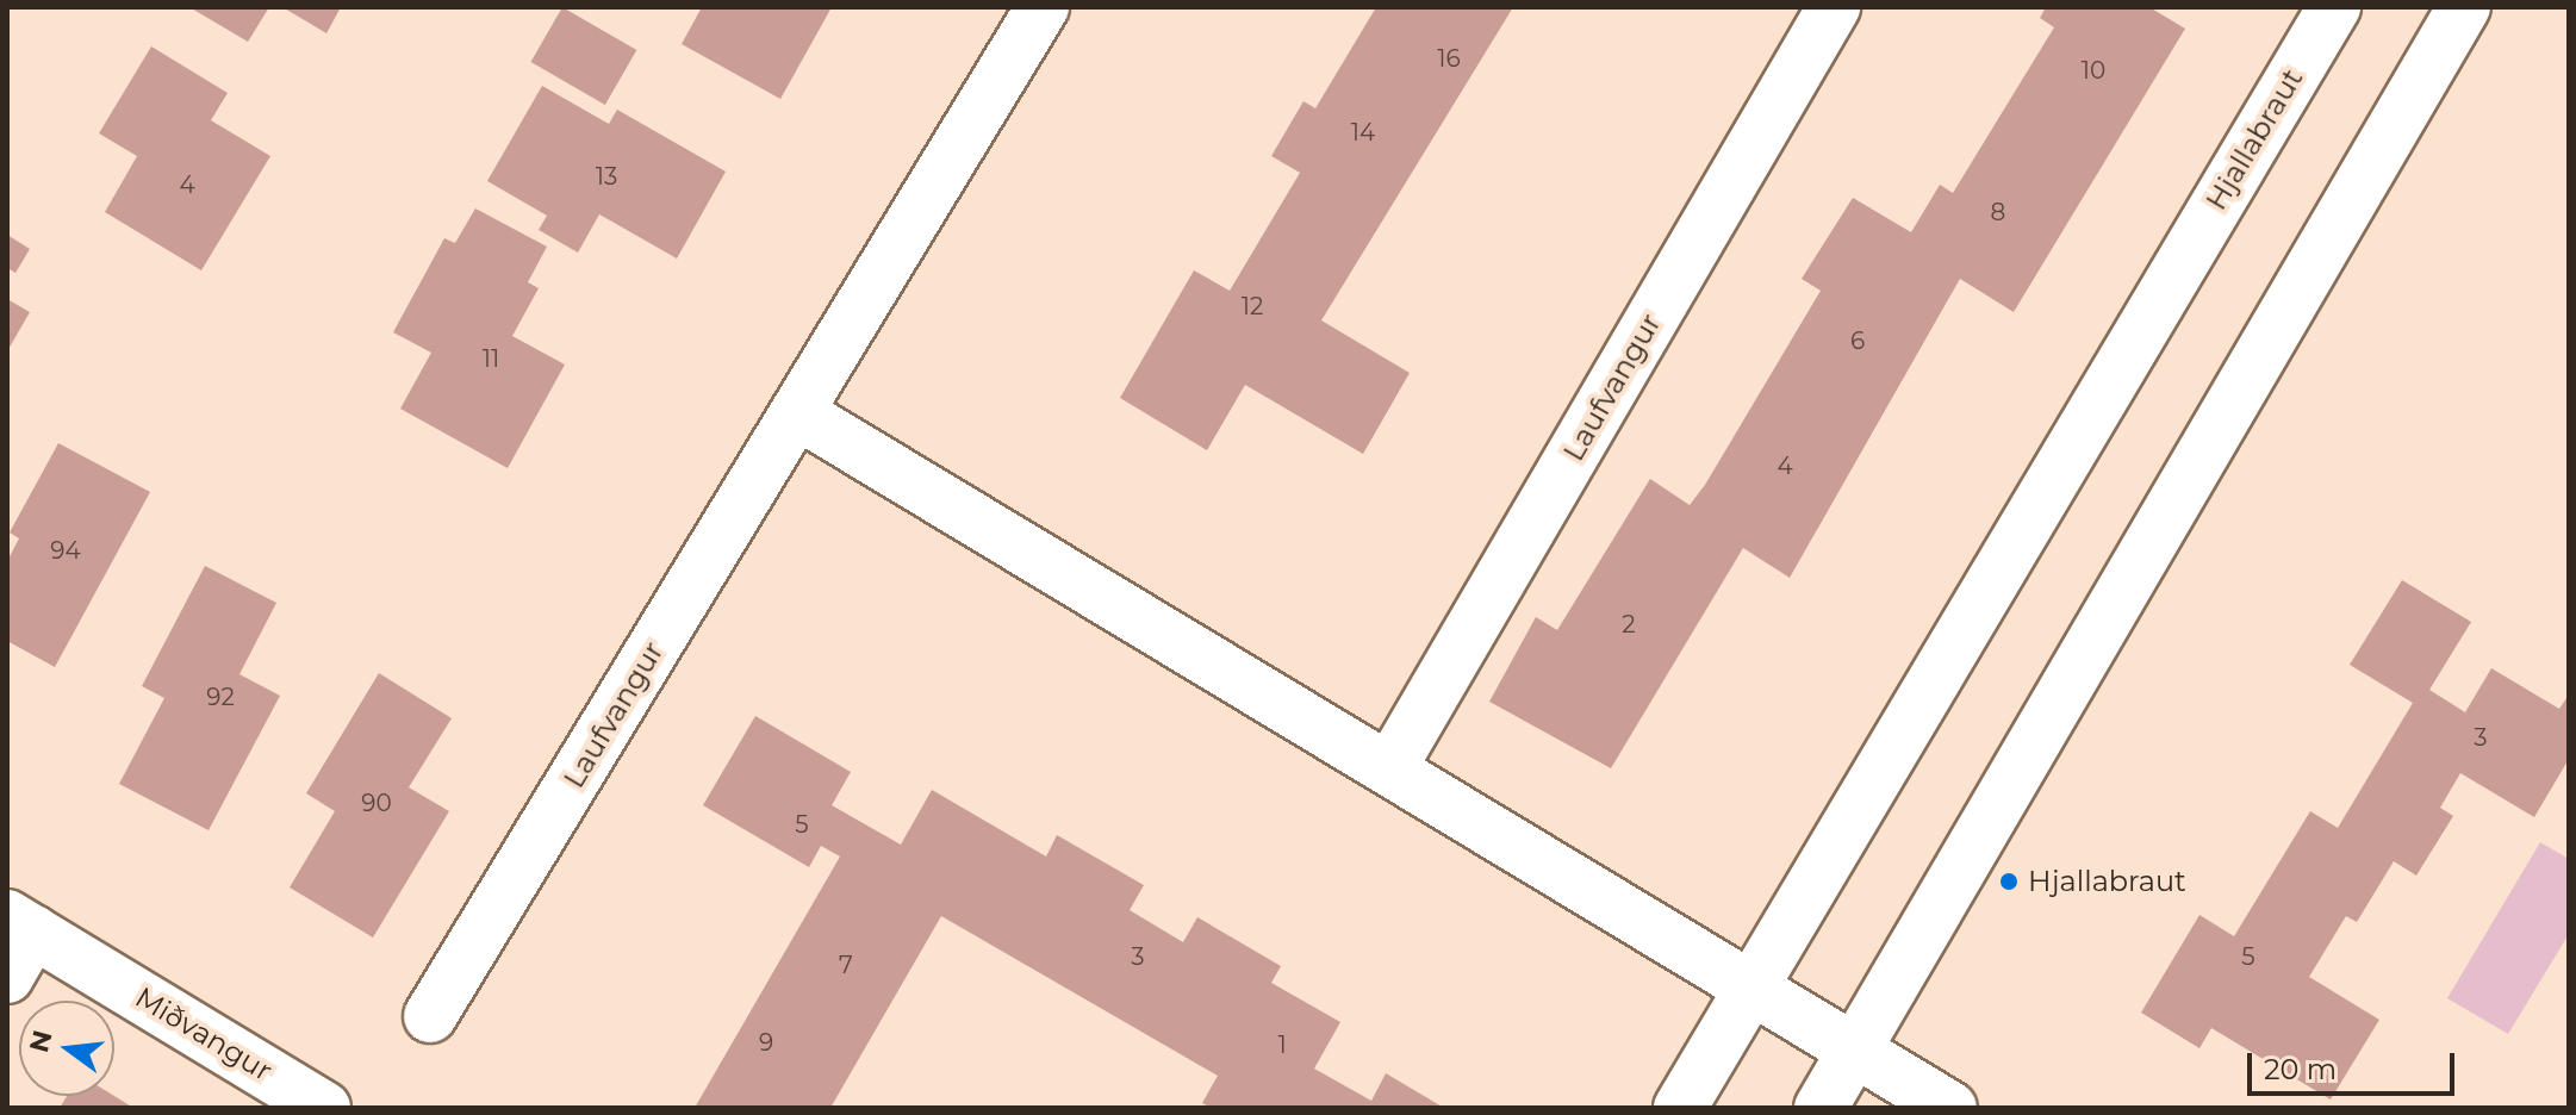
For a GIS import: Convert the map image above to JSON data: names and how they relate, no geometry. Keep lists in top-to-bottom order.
{
  "streets": {
    "street": ["Hjallabraut", "Laufvangur", "Miðvangur"]
  },
  "places": ["Hjallabraut"],
  "house_numbers": [
    "16",
    "10",
    "14",
    "13",
    "4",
    "8",
    "12",
    "6",
    "11",
    "4",
    "94",
    "2",
    "92",
    "3",
    "90",
    "5",
    "3",
    "5",
    "7",
    "9",
    "1"
  ],
  "scale_bar": "20 m",
  "north": "left"
}
